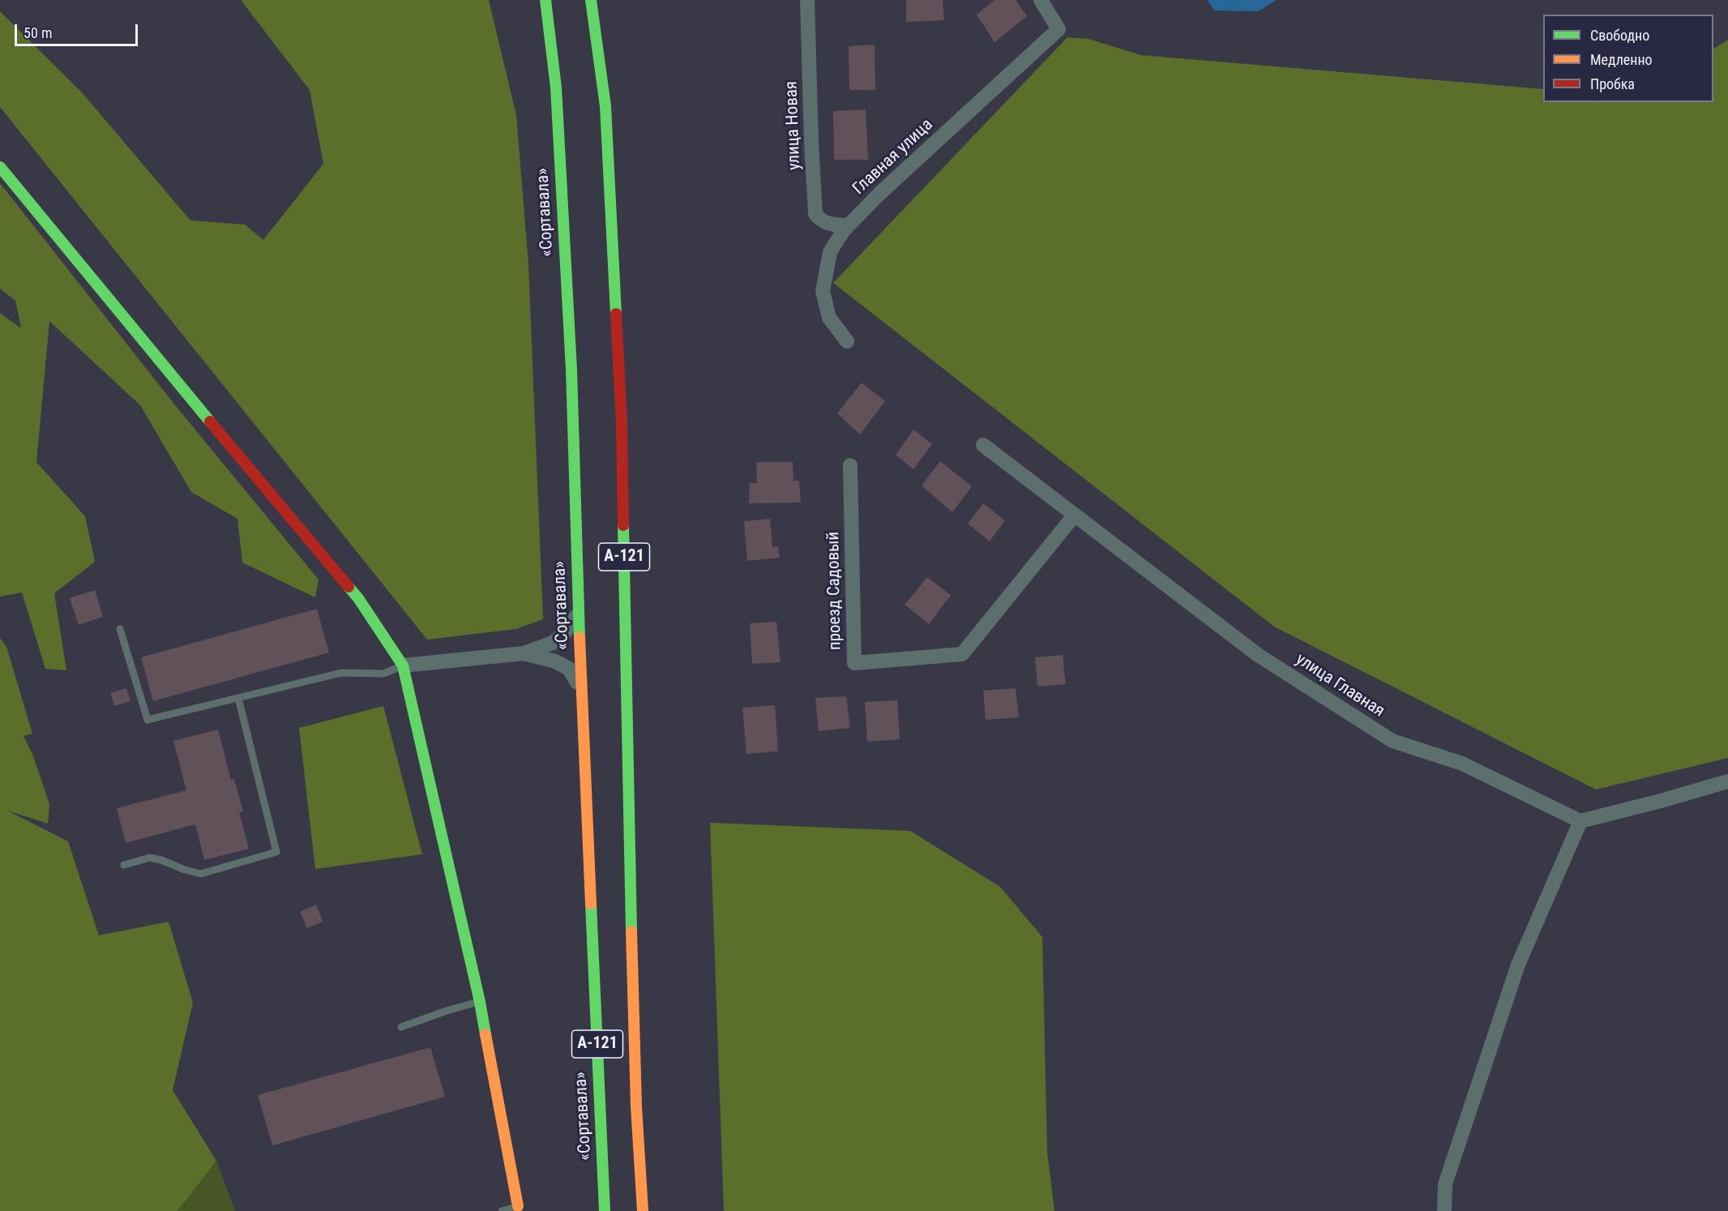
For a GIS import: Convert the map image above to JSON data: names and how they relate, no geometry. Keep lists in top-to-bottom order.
{
  "streets": {
    "main road": ["«Сортавала»", "А-121"],
    "street": [
      "улица Новая",
      "Главная улица",
      "проезд Садовый",
      "улица Главная"
    ]
  },
  "crossings": [
    ["улица Новая", "Главная улица"],
    ["проезд Садовый", "улица Главная"]
  ],
  "legend": ["Свободно", "Медленно", "Пробка"],
  "scale_bar": "50 m"
}
